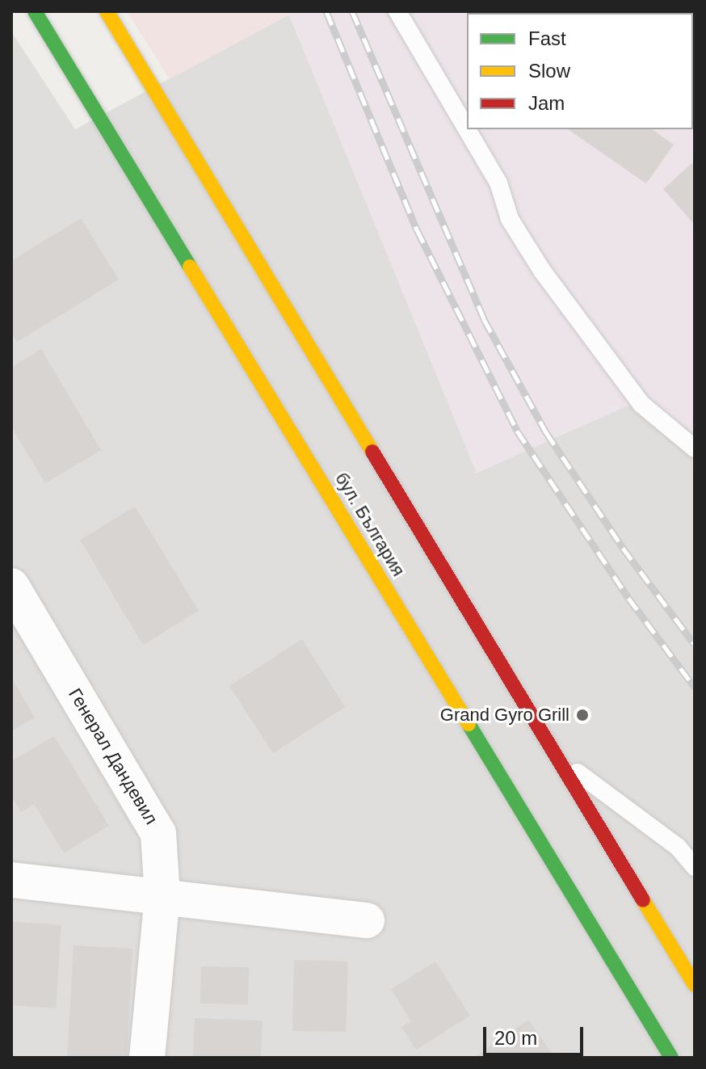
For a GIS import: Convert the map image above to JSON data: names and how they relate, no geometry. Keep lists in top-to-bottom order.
{
  "streets": {
    "main road": ["бул. България"],
    "street": ["Генерал Дандевил"]
  },
  "places": ["Grand Gyro Grill"],
  "legend": ["Fast", "Slow", "Jam"],
  "scale_bar": "20 m"
}
